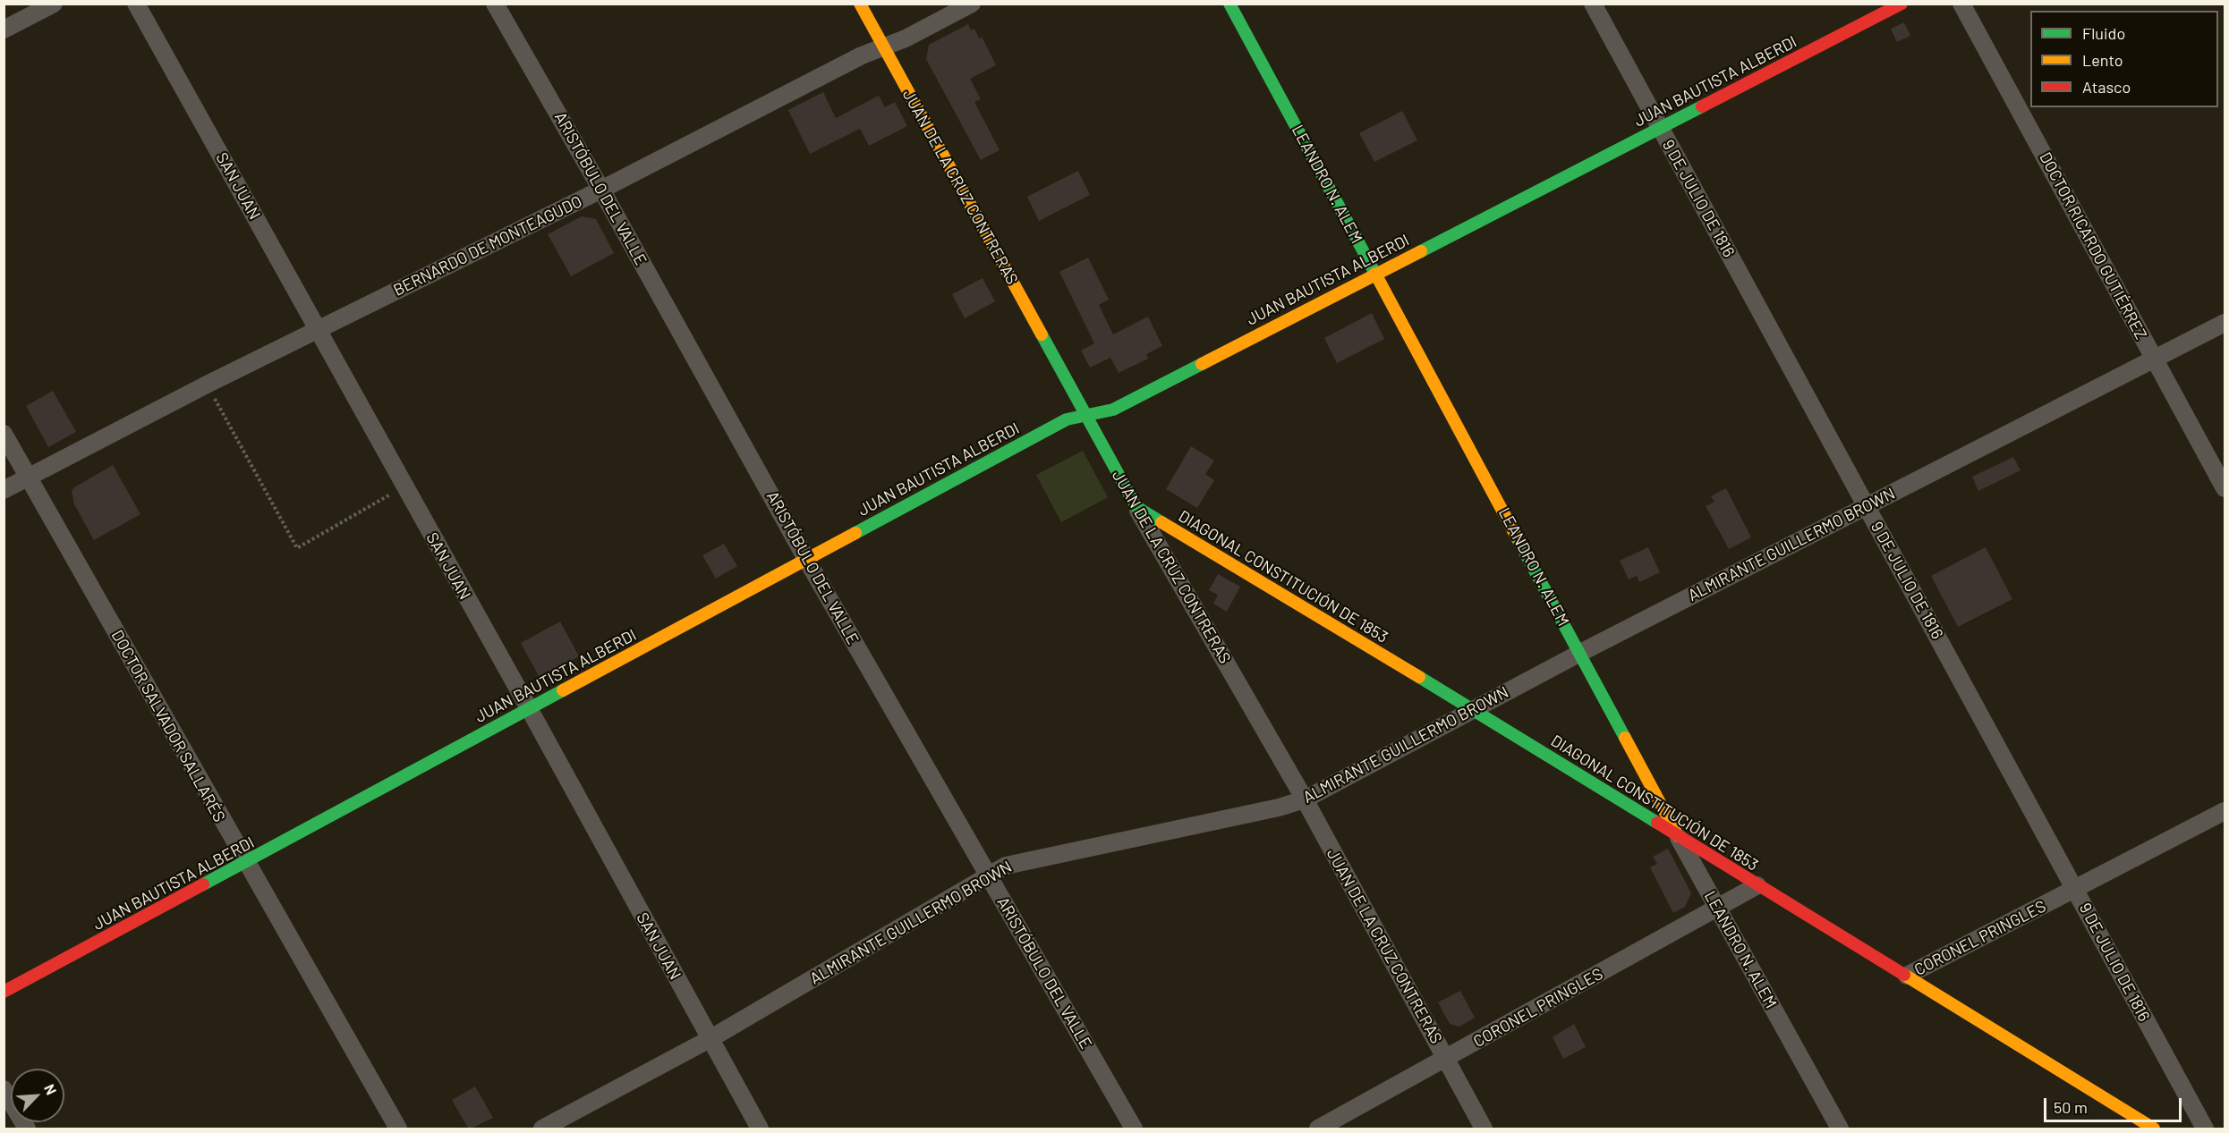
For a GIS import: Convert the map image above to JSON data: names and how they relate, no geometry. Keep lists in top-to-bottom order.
{
  "streets": {
    "main road": [
      "JUAN BAUTISTA ALBERDI",
      "LEANDRO N. ALEM",
      "JUAN DE LA CRUZ CONTRERAS",
      "DIAGONAL CONSTITUCIÓN DE 1853"
    ],
    "street": [
      "SAN JUAN",
      "ARISTÓBULO DEL VALLE",
      "9 DE JULIO DE 1816",
      "BERNARDO DE MONTEAGUDO",
      "DOCTOR RICARDO GUTIÉRREZ",
      "ALMIRANTE GUILLERMO BROWN",
      "DOCTOR SALVADOR SALLARÉS",
      "CORONEL PRINGLES"
    ]
  },
  "crossings": [
    ["JUAN BAUTISTA ALBERDI", "LEANDRO N. ALEM"],
    ["JUAN BAUTISTA ALBERDI", "SAN JUAN"],
    ["JUAN BAUTISTA ALBERDI", "JUAN DE LA CRUZ CONTRERAS"],
    ["JUAN BAUTISTA ALBERDI", "ARISTÓBULO DEL VALLE"],
    ["JUAN BAUTISTA ALBERDI", "9 DE JULIO DE 1816"],
    ["JUAN BAUTISTA ALBERDI", "DOCTOR SALVADOR SALLARÉS"],
    ["LEANDRO N. ALEM", "ALMIRANTE GUILLERMO BROWN"],
    ["LEANDRO N. ALEM", "DIAGONAL CONSTITUCIÓN DE 1853"],
    ["LEANDRO N. ALEM", "CORONEL PRINGLES"],
    ["SAN JUAN", "BERNARDO DE MONTEAGUDO"],
    ["SAN JUAN", "ALMIRANTE GUILLERMO BROWN"],
    ["JUAN DE LA CRUZ CONTRERAS", "BERNARDO DE MONTEAGUDO"],
    ["JUAN DE LA CRUZ CONTRERAS", "ALMIRANTE GUILLERMO BROWN"],
    ["JUAN DE LA CRUZ CONTRERAS", "DIAGONAL CONSTITUCIÓN DE 1853"],
    ["JUAN DE LA CRUZ CONTRERAS", "CORONEL PRINGLES"],
    ["ARISTÓBULO DEL VALLE", "BERNARDO DE MONTEAGUDO"],
    ["ARISTÓBULO DEL VALLE", "ALMIRANTE GUILLERMO BROWN"],
    ["9 DE JULIO DE 1816", "ALMIRANTE GUILLERMO BROWN"],
    ["9 DE JULIO DE 1816", "CORONEL PRINGLES"],
    ["BERNARDO DE MONTEAGUDO", "DOCTOR SALVADOR SALLARÉS"],
    ["DOCTOR RICARDO GUTIÉRREZ", "ALMIRANTE GUILLERMO BROWN"],
    ["ALMIRANTE GUILLERMO BROWN", "DIAGONAL CONSTITUCIÓN DE 1853"],
    ["DIAGONAL CONSTITUCIÓN DE 1853", "CORONEL PRINGLES"]
  ],
  "legend": ["Fluido", "Lento", "Atasco"],
  "scale_bar": "50 m",
  "north": "top right"
}
